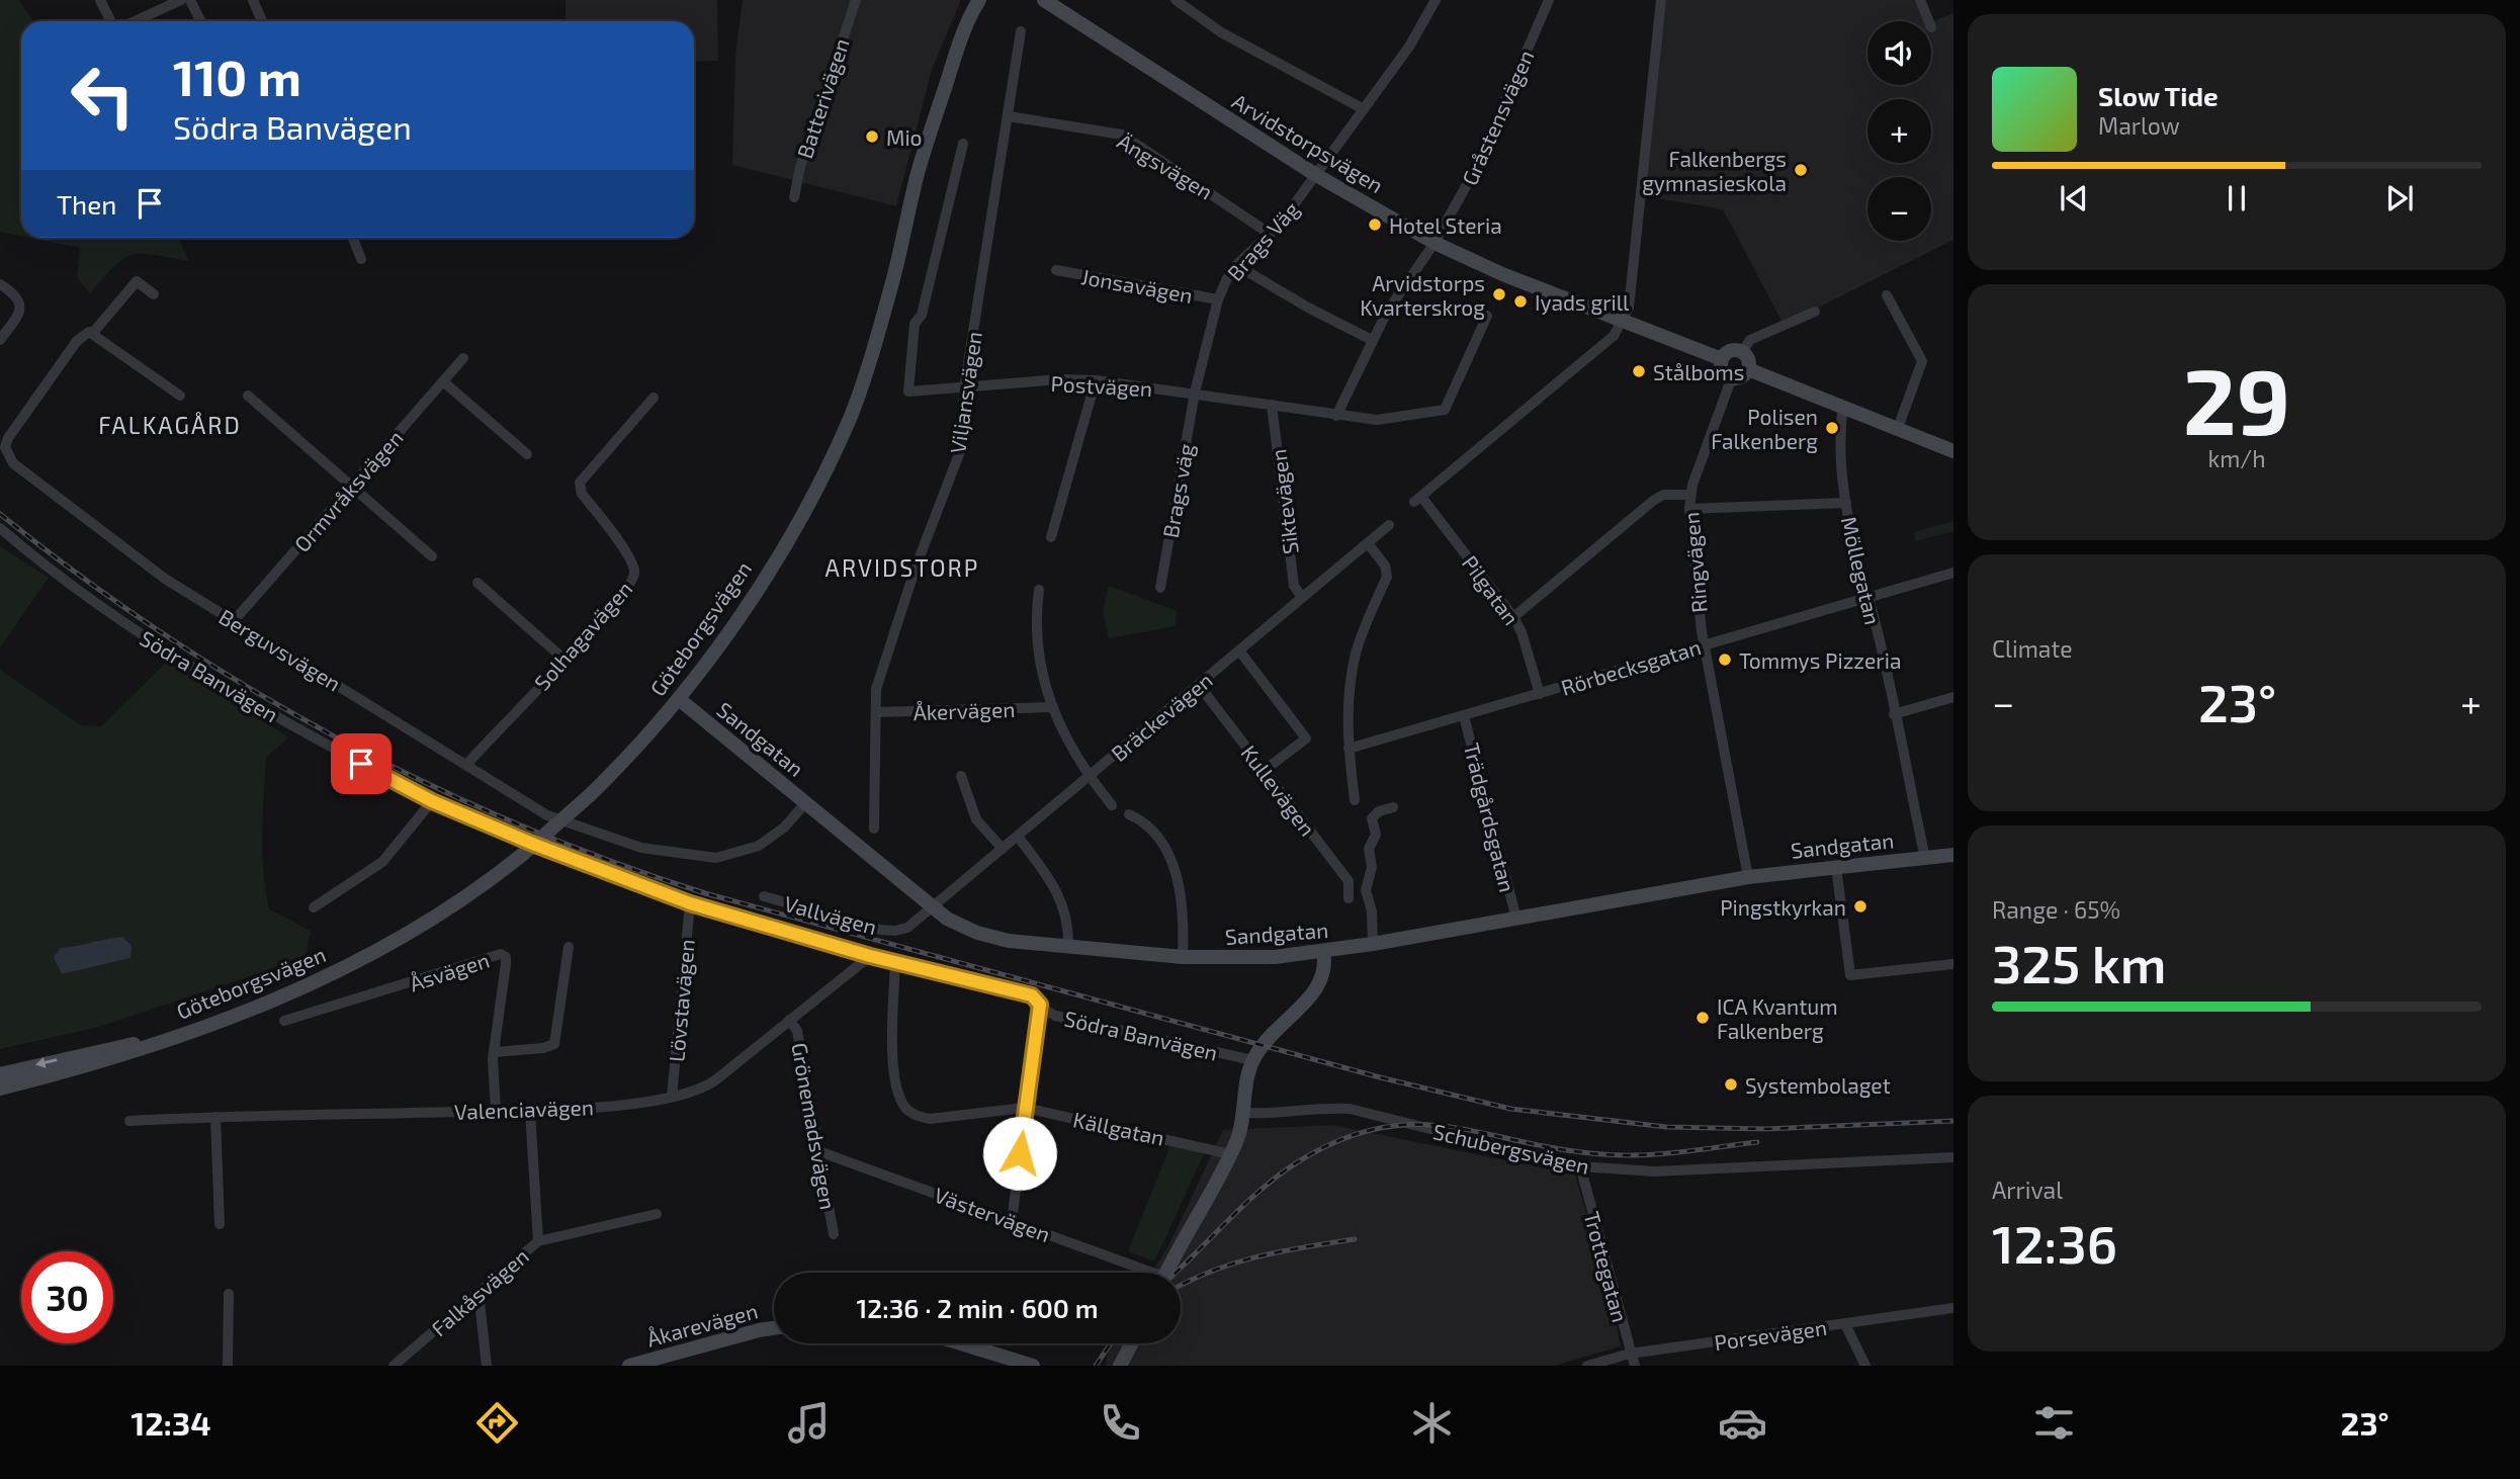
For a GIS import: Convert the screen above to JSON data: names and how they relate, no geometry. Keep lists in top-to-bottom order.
{
  "streets": {
    "main road": [
      "Arvidstorpsvägen",
      "Göteborgsvägen",
      "Sandgatan",
      "Åkarevägen"
    ],
    "street": [
      "Batterivägen",
      "Gråstensvägen",
      "Ängsvägen",
      "Brags Väg",
      "Jonsavägen",
      "Postvägen",
      "Viljansvägen",
      "Ormvråksvägen",
      "Brags väg",
      "Siktevägen",
      "Ringvägen",
      "Möllegatan",
      "Pilgatan",
      "Solhagavägen",
      "Berguvsvägen",
      "Rörbecksgatan",
      "Södra Banvägen",
      "Åkervägen",
      "Bräckevägen",
      "Kullevägen",
      "Trädgårdsgatan",
      "Vallvägen",
      "Åsvägen",
      "Lövstavägen",
      "Valenciavägen",
      "Grönemadsvägen",
      "Källgatan",
      "Schubergsvägen",
      "Västervägen",
      "Trottegatan",
      "Falkåsvägen",
      "Porsevägen"
    ]
  },
  "crossings": [
    ["Gråstensvägen", "Arvidstorpsvägen"],
    ["Gråstensvägen", "Postvägen"],
    ["Arvidstorpsvägen", "Brags Väg"],
    ["Arvidstorpsvägen", "Ringvägen"],
    ["Arvidstorpsvägen", "Pilgatan"],
    ["Ängsvägen", "Brags Väg"],
    ["Ängsvägen", "Viljansvägen"],
    ["Brags Väg", "Jonsavägen"],
    ["Brags Väg", "Postvägen"],
    ["Brags Väg", "Brags väg"],
    ["Postvägen", "Viljansvägen"],
    ["Postvägen", "Brags väg"],
    ["Postvägen", "Siktevägen"],
    ["Viljansvägen", "Åkervägen"],
    ["Ormvråksvägen", "Berguvsvägen"],
    ["Siktevägen", "Bräckevägen"],
    ["Ringvägen", "Rörbecksgatan"],
    ["Ringvägen", "Sandgatan"],
    ["Möllegatan", "Rörbecksgatan"],
    ["Möllegatan", "Sandgatan"],
    ["Pilgatan", "Rörbecksgatan"],
    ["Göteborgsvägen", "Sandgatan"],
    ["Solhagavägen", "Berguvsvägen"],
    ["Berguvsvägen", "Sandgatan"],
    ["Rörbecksgatan", "Trädgårdsgatan"],
    ["Södra Banvägen", "Lövstavägen"],
    ["Södra Banvägen", "Valenciavägen"],
    ["Södra Banvägen", "Källgatan"],
    ["Bräckevägen", "Sandgatan"],
    ["Bräckevägen", "Kullevägen"],
    ["Bräckevägen", "Vallvägen"],
    ["Sandgatan", "Trädgårdsgatan"],
    ["Sandgatan", "Vallvägen"],
    ["Åsvägen", "Valenciavägen"],
    ["Lövstavägen", "Valenciavägen"],
    ["Valenciavägen", "Grönemadsvägen"],
    ["Grönemadsvägen", "Västervägen"],
    ["Schubergsvägen", "Trottegatan"],
    ["Trottegatan", "Porsevägen"]
  ],
  "districts": ["FALKAGÅRD", "ARVIDSTORP"],
  "places": [
    "Mio",
    "Falkenbergs gymnasieskola",
    "Hotel Steria",
    "Arvidstorps Kvarterskrog",
    "Iyads grill",
    "Stålboms",
    "Polisen Falkenberg",
    "Tommys Pizzeria",
    "Pingstkyrkan",
    "ICA Kvantum Falkenberg",
    "Systembolaget"
  ],
  "page": {
    "map_buttons": ["+", "−"],
    "turn": ["110 m", "Södra Banvägen"],
    "song": ["Slow Tide", "Marlow"],
    "then": "Then",
    "tile": [
      ["29", "km/h"],
      "Climate",
      ["Range · 65%", "325 km"],
      ["Arrival", "12:36"]
    ],
    "heat": ["−", "23°", "+"],
    "limit": "30",
    "trip": "12:36 · 2 min · 600 m",
    "tabs": ["12:34", "23°"]
  }
}
